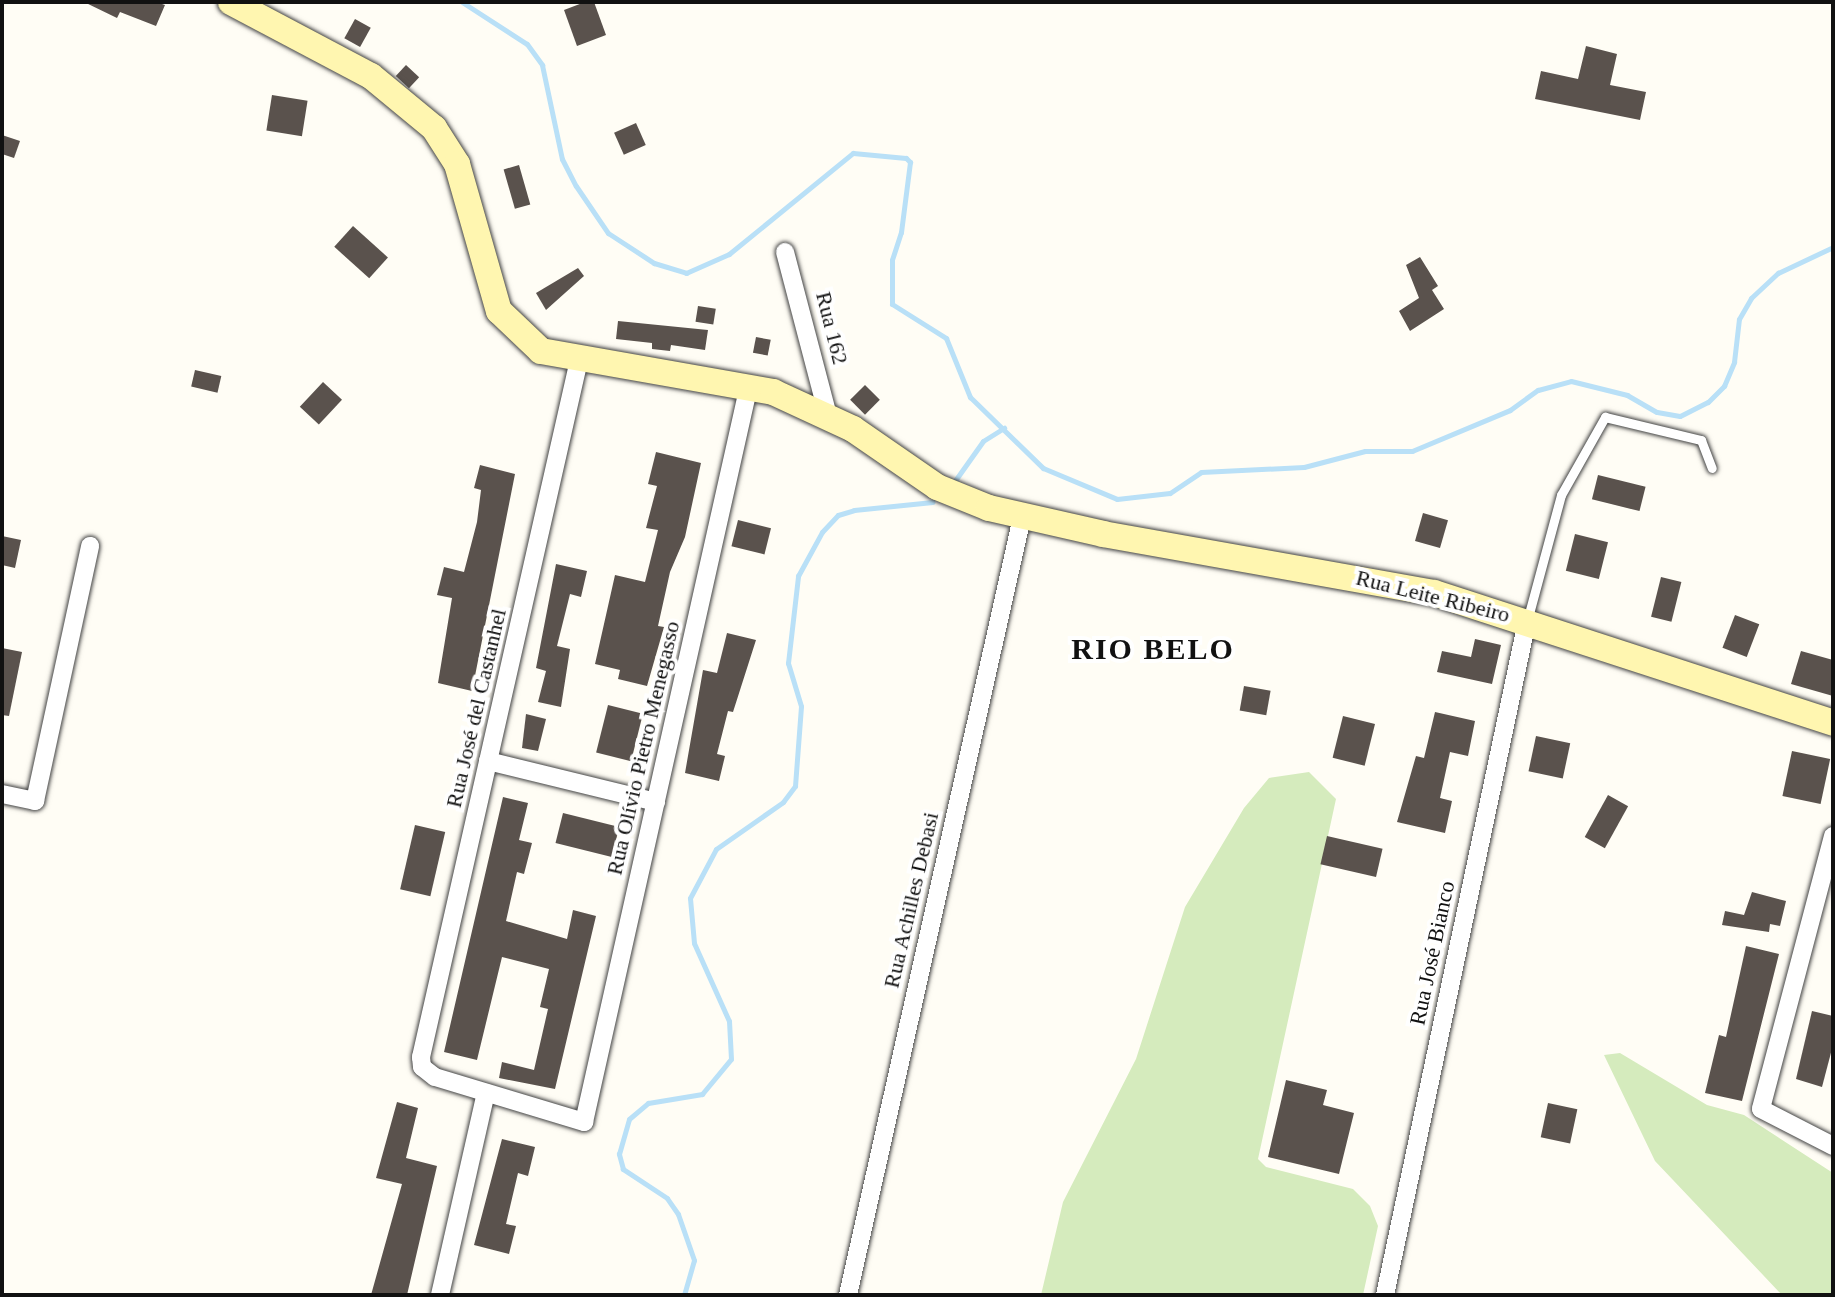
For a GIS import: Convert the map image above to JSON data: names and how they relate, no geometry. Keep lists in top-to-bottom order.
{
  "streets": {
    "street": [
      "Rua 162",
      "Rua Leite Ribeiro",
      "Rua José del Castanhel",
      "Rua Olívio Pietro Menegasso",
      "Rua Achilles Debasi",
      "Rua José Bianco"
    ]
  },
  "crossings": [
    ["Rua 162", "Rua Leite Ribeiro"],
    ["Rua Leite Ribeiro", "Rua José del Castanhel"],
    ["Rua Leite Ribeiro", "Rua Olívio Pietro Menegasso"],
    ["Rua Leite Ribeiro", "Rua Achilles Debasi"],
    ["Rua Leite Ribeiro", "Rua José Bianco"],
    ["Rua José del Castanhel", "Rua Olívio Pietro Menegasso"]
  ],
  "districts": ["RIO BELO"]
}
